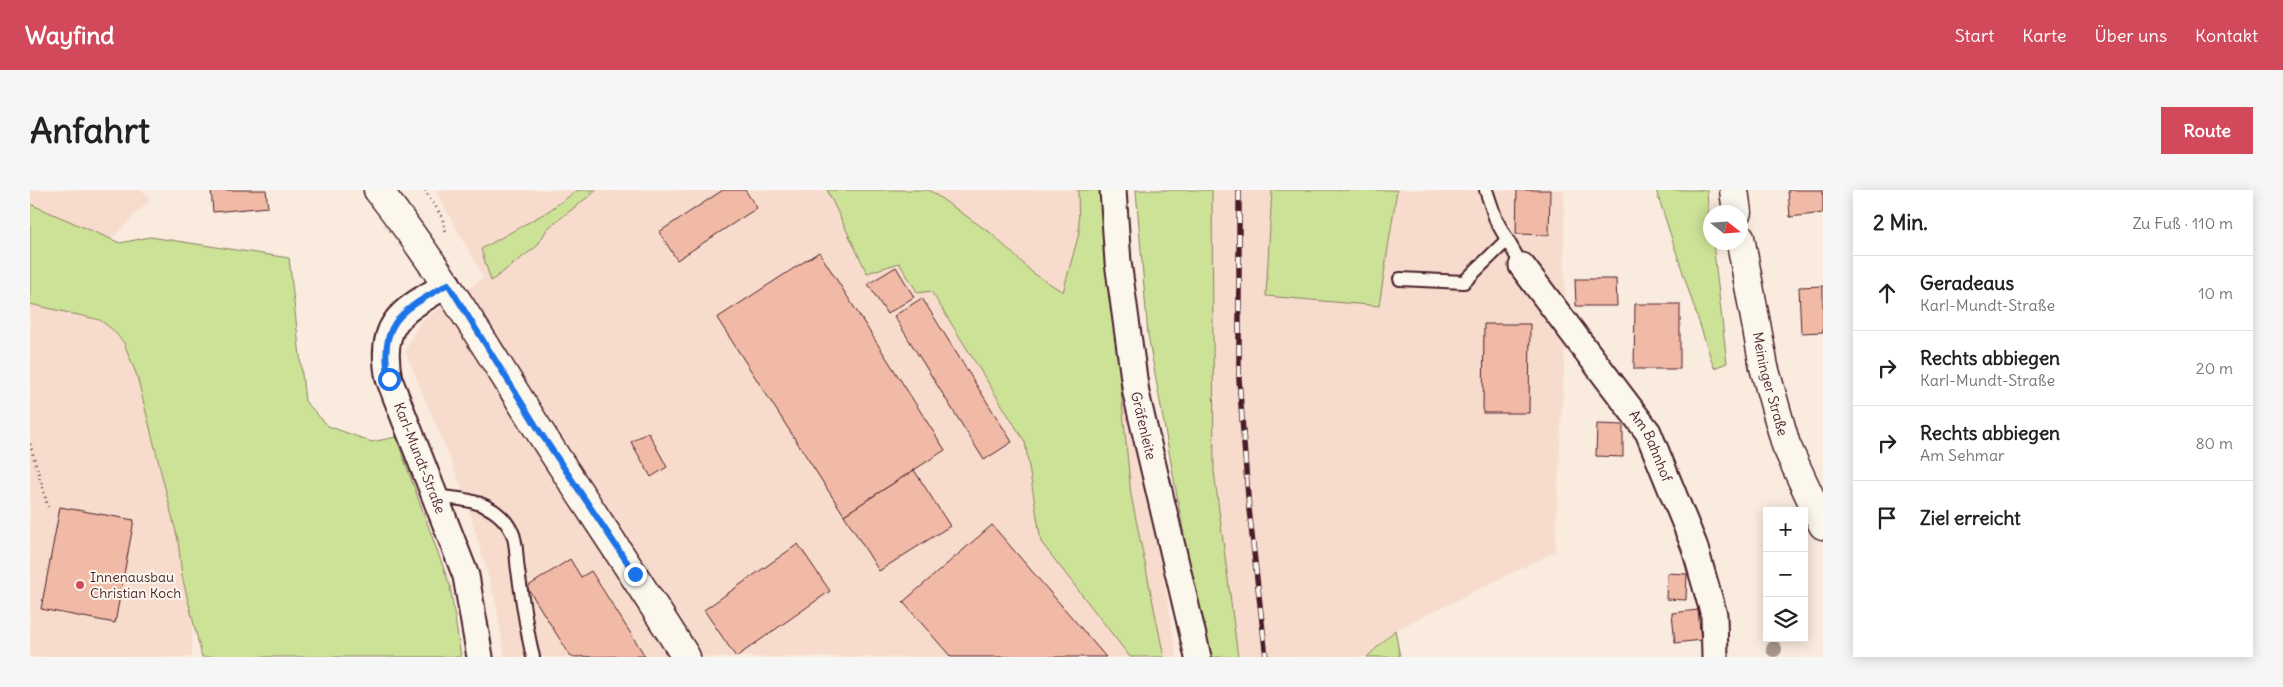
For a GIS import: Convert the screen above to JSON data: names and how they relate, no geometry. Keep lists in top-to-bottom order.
{
  "streets": {
    "main road": ["Meininger Straße"],
    "street": ["Gräfenleite", "Am Bahnhof", "Karl-Mundt-Straße"]
  },
  "places": ["Innenausbau Christian Koch"],
  "north": "right",
  "page": {
    "header": "Wayfind",
    "nav": [
      "Start",
      "Karte",
      "Über uns",
      "Kontakt"
    ],
    "buttons": "Route",
    "title": "Anfahrt",
    "heading": ["2 Min.", "Zu Fuß · 110 m"],
    "list": [
      ["Geradeaus", "Karl-Mundt-Straße", "10 m"],
      ["Rechts abbiegen", "Karl-Mundt-Straße", "20 m"],
      ["Rechts abbiegen", "Am Sehmar", "80 m"],
      "Ziel erreicht"
    ],
    "map_buttons": ["+", "−"]
  }
}
